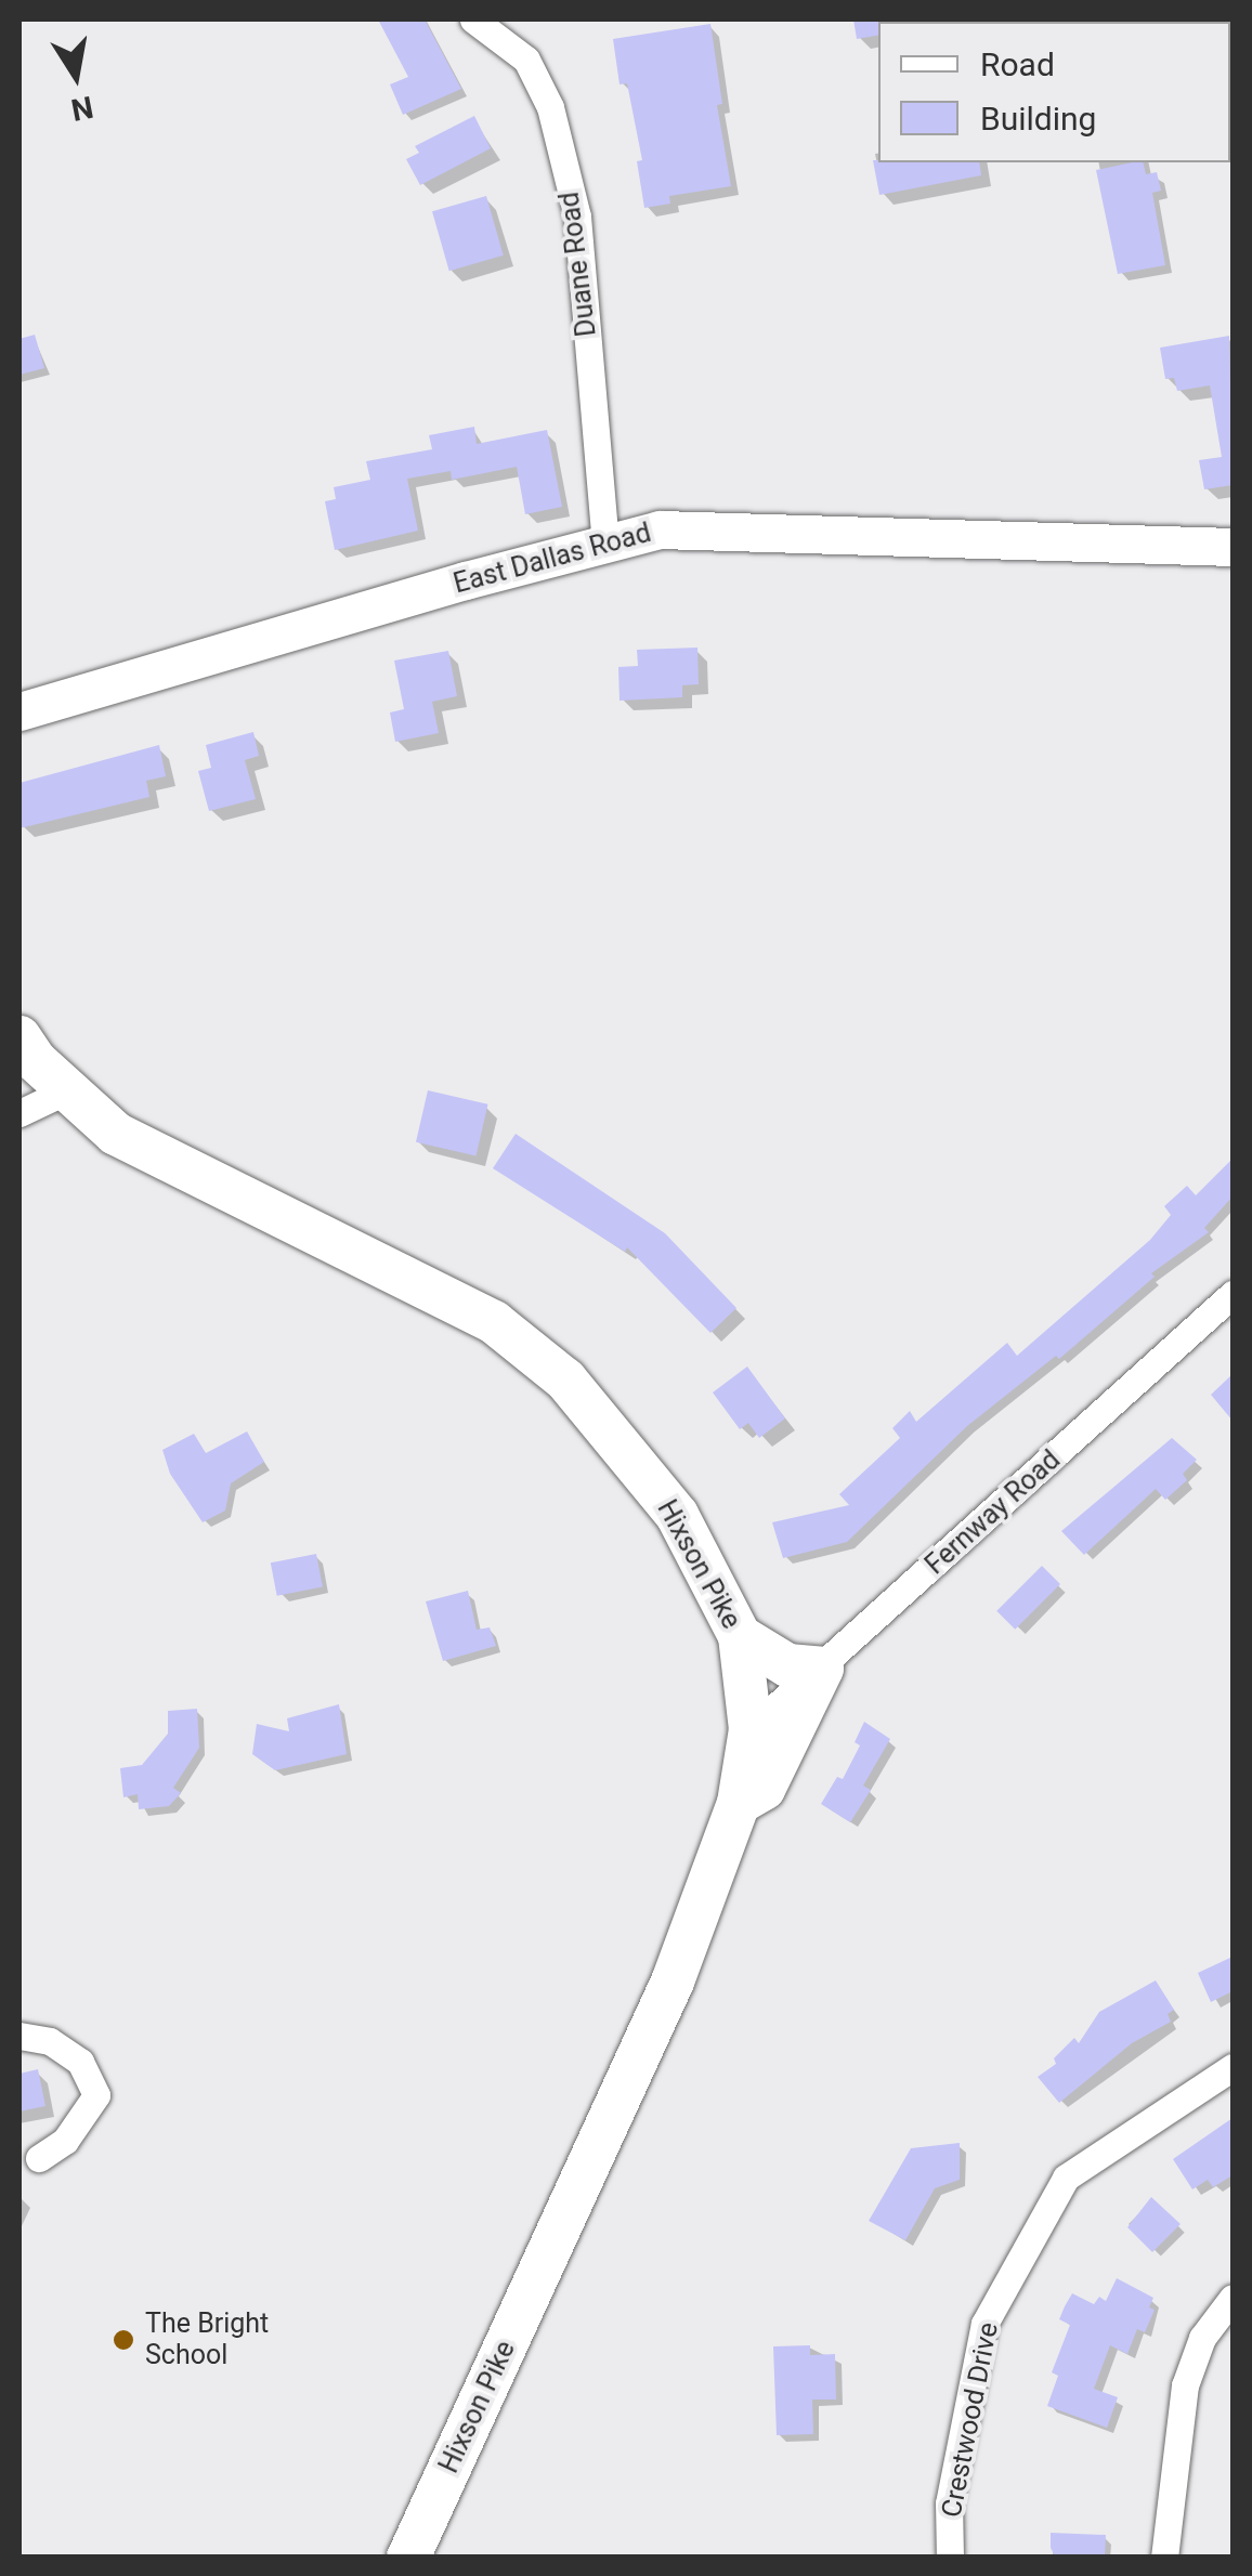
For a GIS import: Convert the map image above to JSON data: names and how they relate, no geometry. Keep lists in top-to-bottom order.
{
  "streets": {
    "main road": ["Hixson Pike"],
    "street": [
      "Duane Road",
      "East Dallas Road",
      "Fernway Road",
      "Crestwood Drive"
    ]
  },
  "crossings": [
    ["Duane Road", "East Dallas Road"],
    ["Fernway Road", "Hixson Pike"]
  ],
  "places": ["The Bright School"],
  "legend": ["Road", "Building"],
  "north": "bottom"
}
